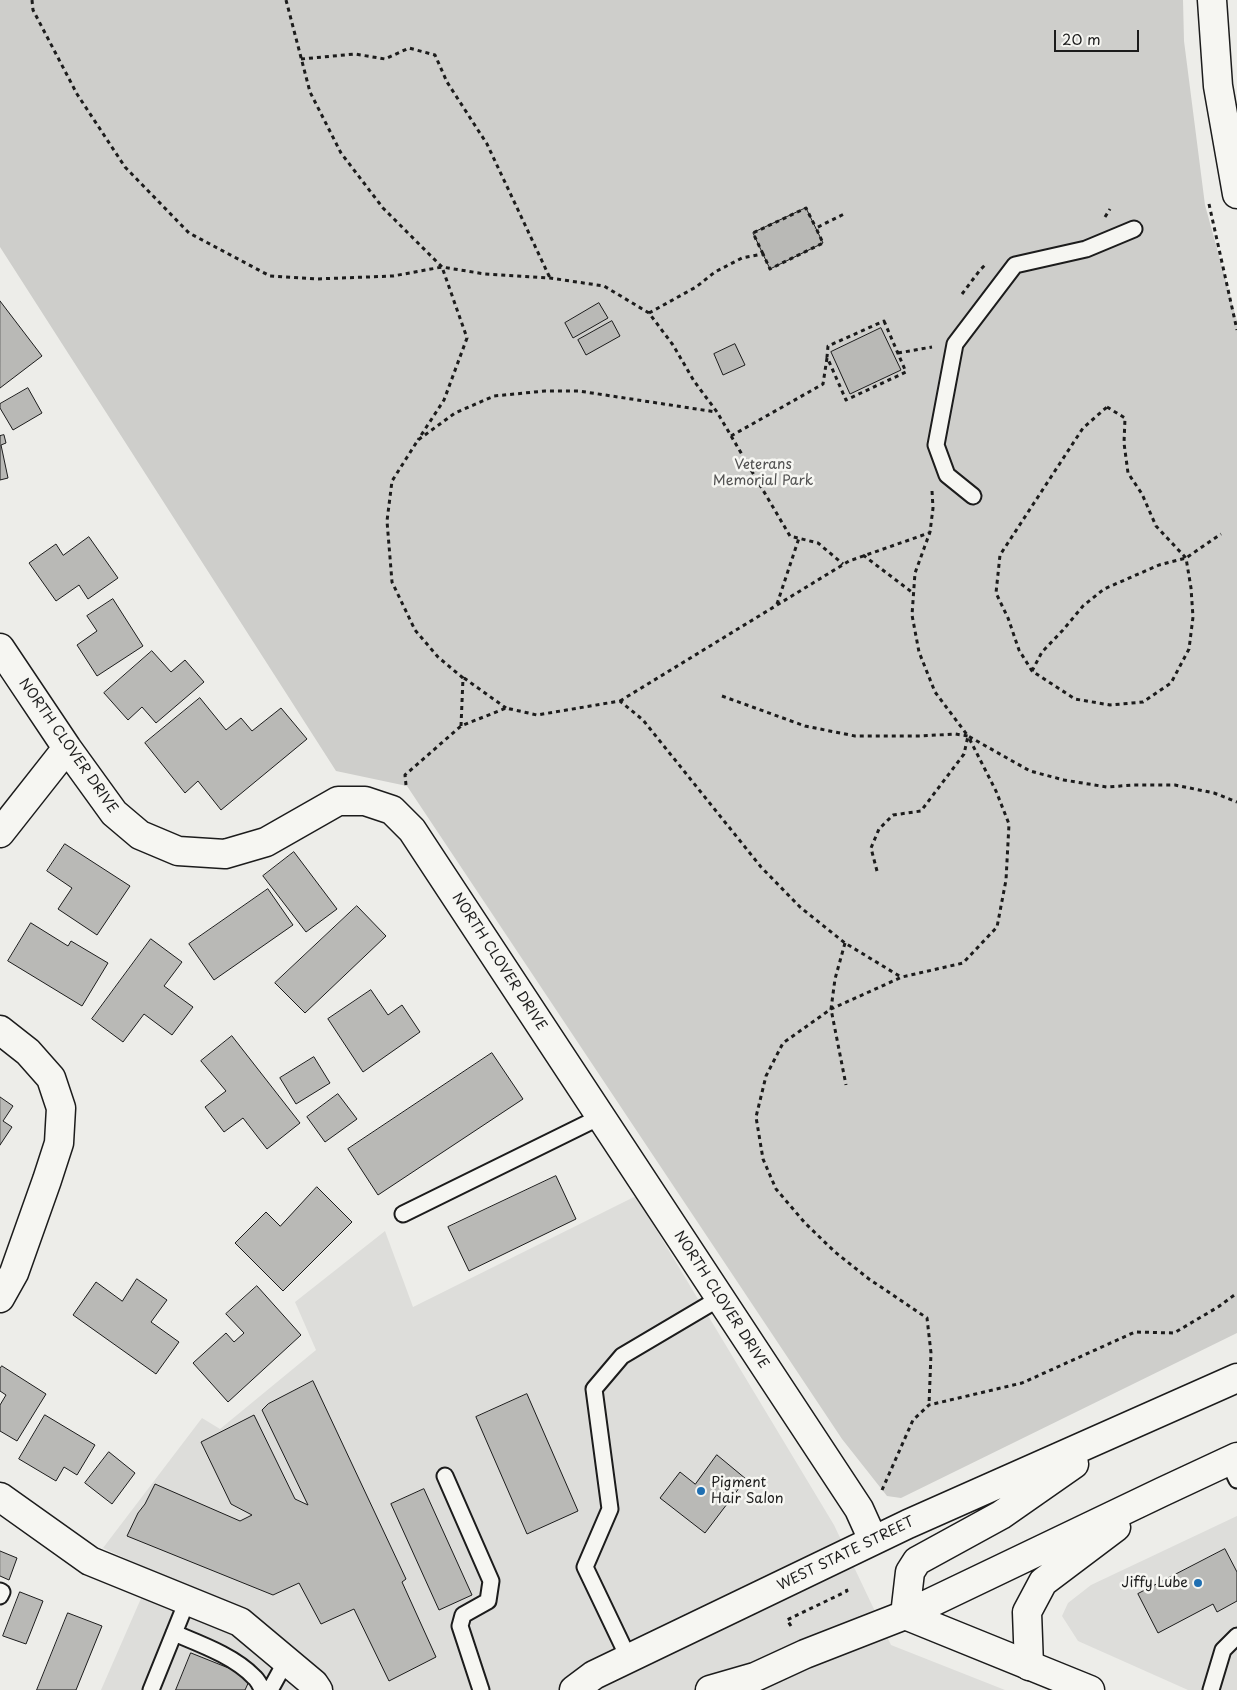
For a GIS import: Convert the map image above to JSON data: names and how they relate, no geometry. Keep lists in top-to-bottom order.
{
  "streets": {
    "street": ["NORTH CLOVER DRIVE", "WEST STATE STREET"]
  },
  "crossings": [
    ["NORTH CLOVER DRIVE", "WEST STATE STREET"]
  ],
  "parks": ["Veterans Memorial Park"],
  "places": ["Pigment Hair Salon", "Jiffy Lube"],
  "scale_bar": "20 m"
}
